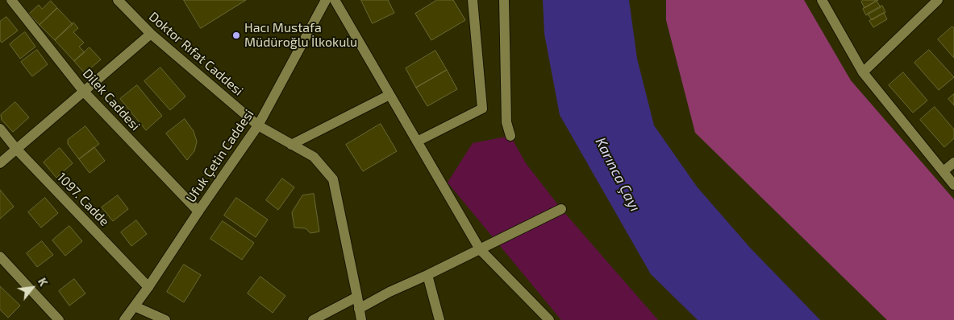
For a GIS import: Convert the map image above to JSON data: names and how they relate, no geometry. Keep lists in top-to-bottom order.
{
  "streets": {
    "street": [
      "Doktor Rıfat Caddesi",
      "Dilek Caddesi",
      "Ufuk Çetin Caddesi",
      "1097. Cadde"
    ]
  },
  "crossings": [
    ["Doktor Rıfat Caddesi", "Ufuk Çetin Caddesi"],
    ["Dilek Caddesi", "Ufuk Çetin Caddesi"],
    ["Ufuk Çetin Caddesi", "1097. Cadde"]
  ],
  "water": ["Karınca Çayı"],
  "places": ["Hacı Mustafa Müdüroğlu İlkokulu"],
  "north": "top right"
}
